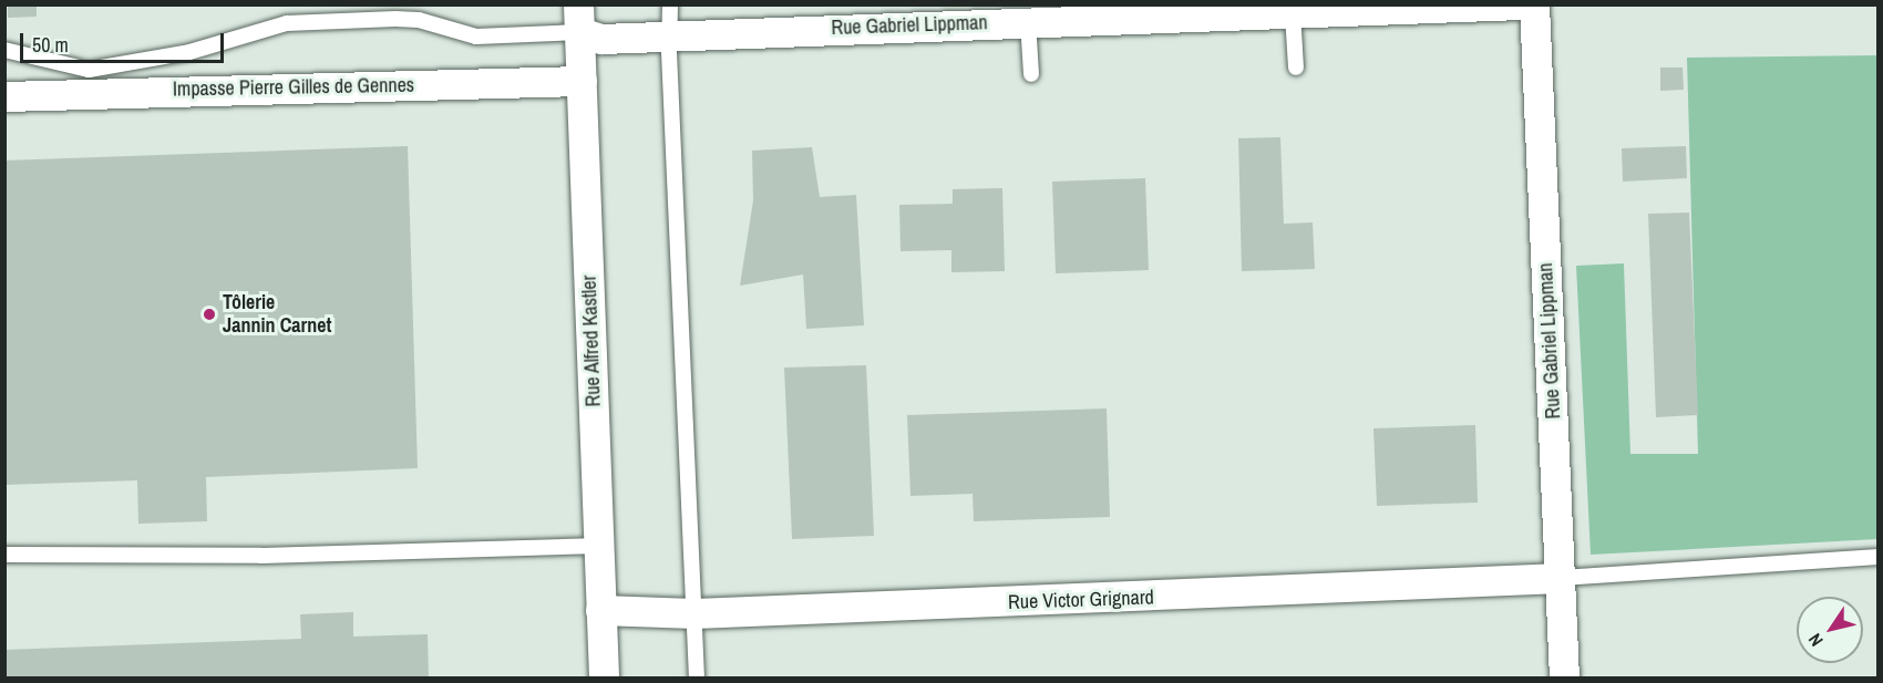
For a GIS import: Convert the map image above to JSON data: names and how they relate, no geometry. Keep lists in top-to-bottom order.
{
  "streets": {
    "street": [
      "Rue Gabriel Lippman",
      "Impasse Pierre Gilles de Gennes",
      "Rue Alfred Kastler",
      "Rue Victor Grignard"
    ]
  },
  "crossings": [
    ["Rue Gabriel Lippman", "Rue Alfred Kastler"],
    ["Rue Gabriel Lippman", "Rue Victor Grignard"],
    ["Impasse Pierre Gilles de Gennes", "Rue Alfred Kastler"],
    ["Rue Alfred Kastler", "Rue Victor Grignard"]
  ],
  "places": ["Tôlerie Jannin Carnet"],
  "scale_bar": "50 m",
  "north": "bottom left"
}
